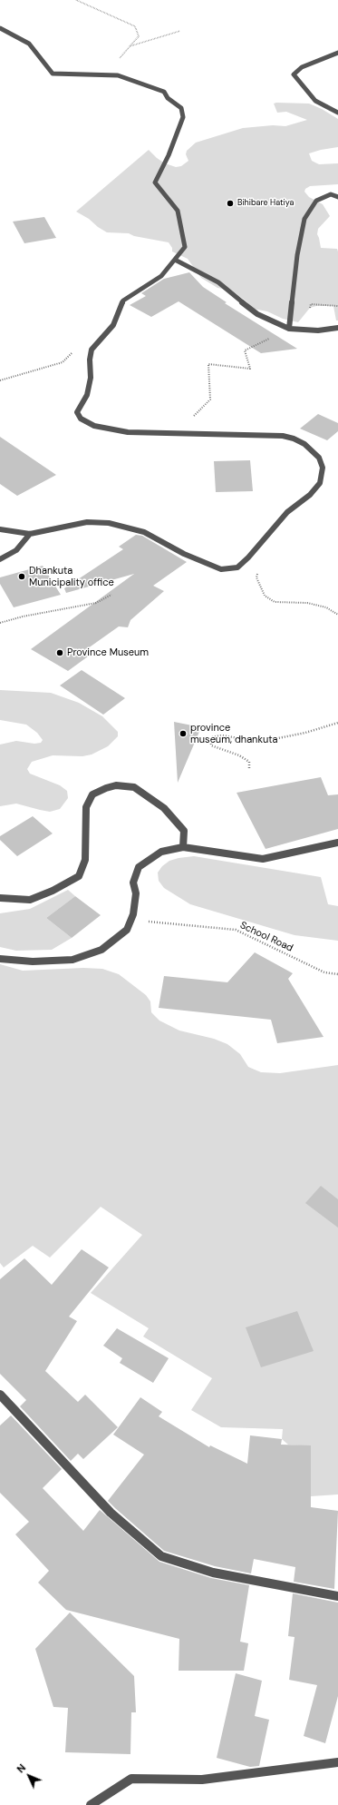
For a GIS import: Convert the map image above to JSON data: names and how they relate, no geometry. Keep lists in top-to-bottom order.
{
  "streets": {
    "path": ["School Road"]
  },
  "places": [
    "Bihibare Hatiya",
    "Dhankuta Municipality office",
    "Province Museum",
    "province museum, dhankuta"
  ],
  "north": "top left"
}
